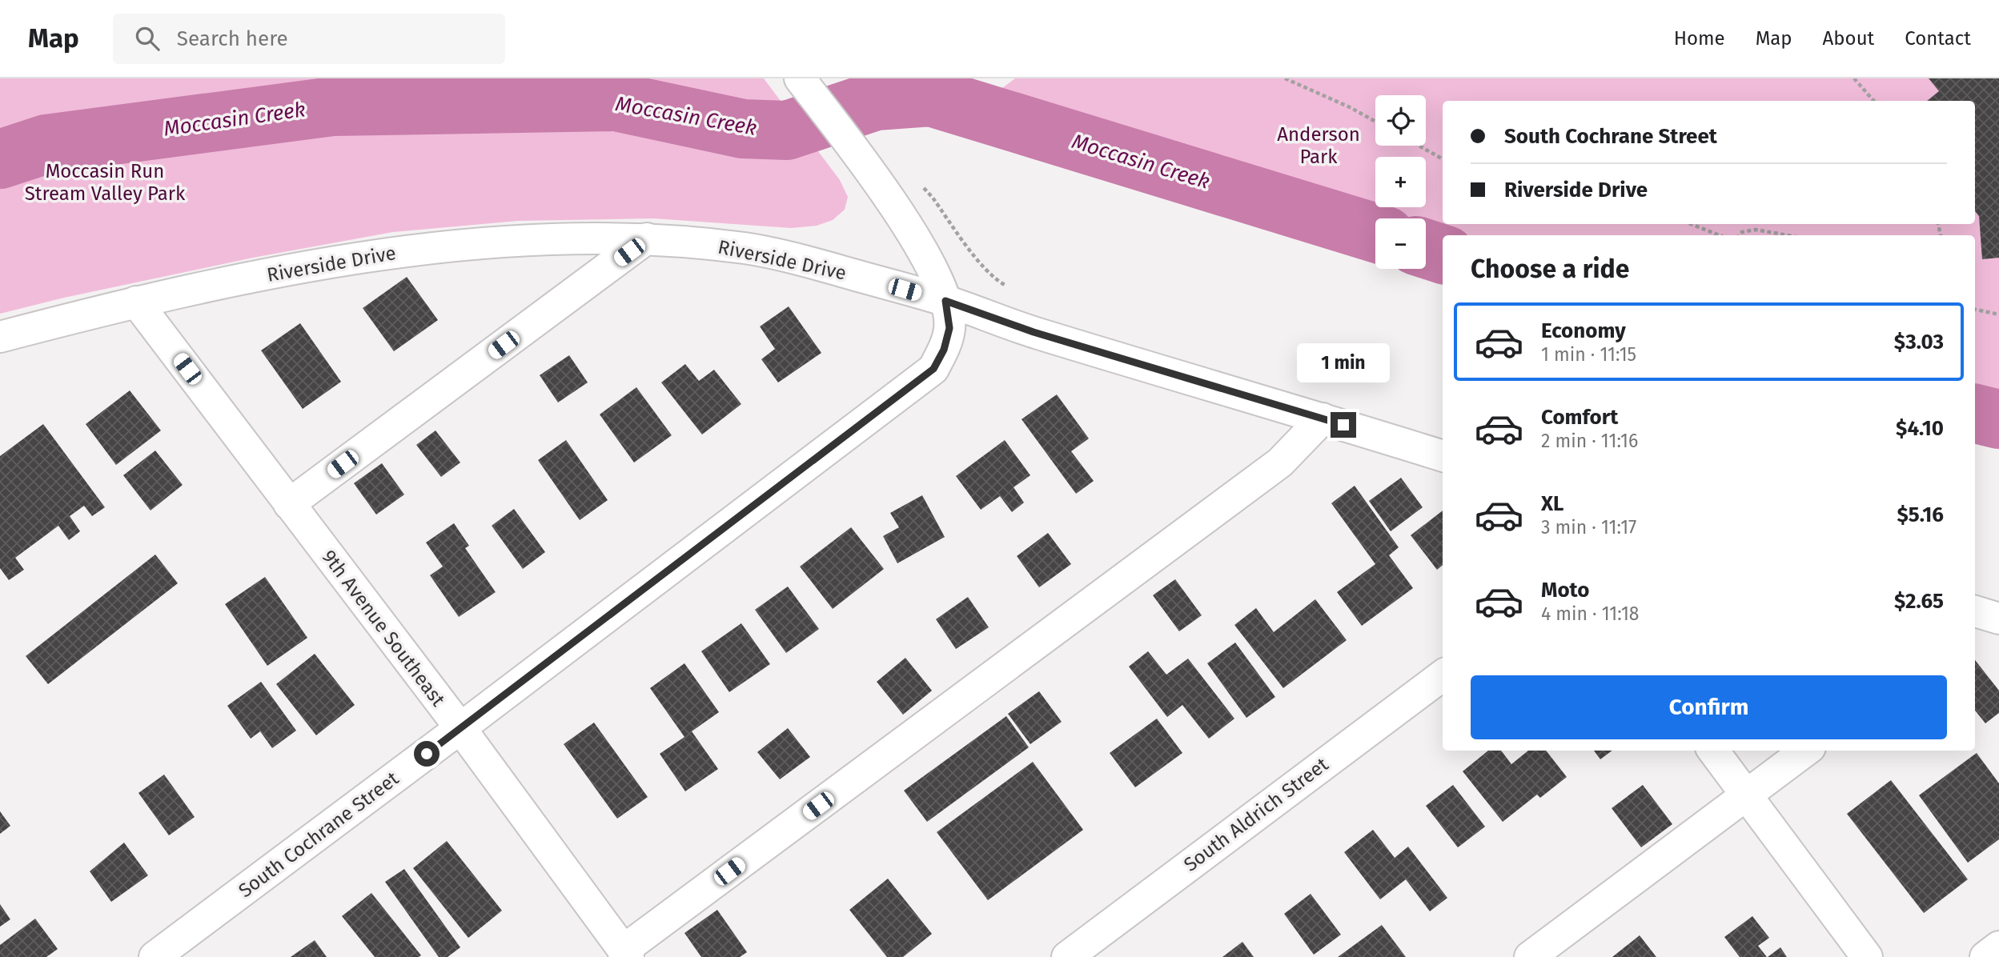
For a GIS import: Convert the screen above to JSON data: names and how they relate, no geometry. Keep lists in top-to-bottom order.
{
  "streets": {
    "street": [
      "Riverside Drive",
      "9th Avenue Southeast",
      "South Aldrich Street",
      "South Cochrane Street"
    ]
  },
  "crossings": [
    ["Riverside Drive", "9th Avenue Southeast"],
    ["Riverside Drive", "South Cochrane Street"],
    ["9th Avenue Southeast", "South Cochrane Street"]
  ],
  "water": ["Moccasin Creek"],
  "parks": ["Anderson Park", "Moccasin Run Stream Valley Park"],
  "page": {
    "header": "Map",
    "search": "Search here",
    "nav": [
      "Home",
      "Map",
      "About",
      "Contact"
    ],
    "map_buttons": ["+", "−"],
    "banner": ["South Cochrane Street", "Riverside Drive"],
    "heading": "Choose a ride",
    "list": [
      {
        "name": "Economy",
        "note": "1 min · 11:15",
        "value": "$3.03"
      },
      {
        "name": "Comfort",
        "note": "2 min · 11:16",
        "value": "$4.10"
      },
      {
        "name": "XL",
        "note": "3 min · 11:17",
        "value": "$5.16"
      },
      {
        "name": "Moto",
        "note": "4 min · 11:18",
        "value": "$2.65"
      }
    ],
    "bubble": "1 min",
    "buttons": "Confirm"
  }
}
